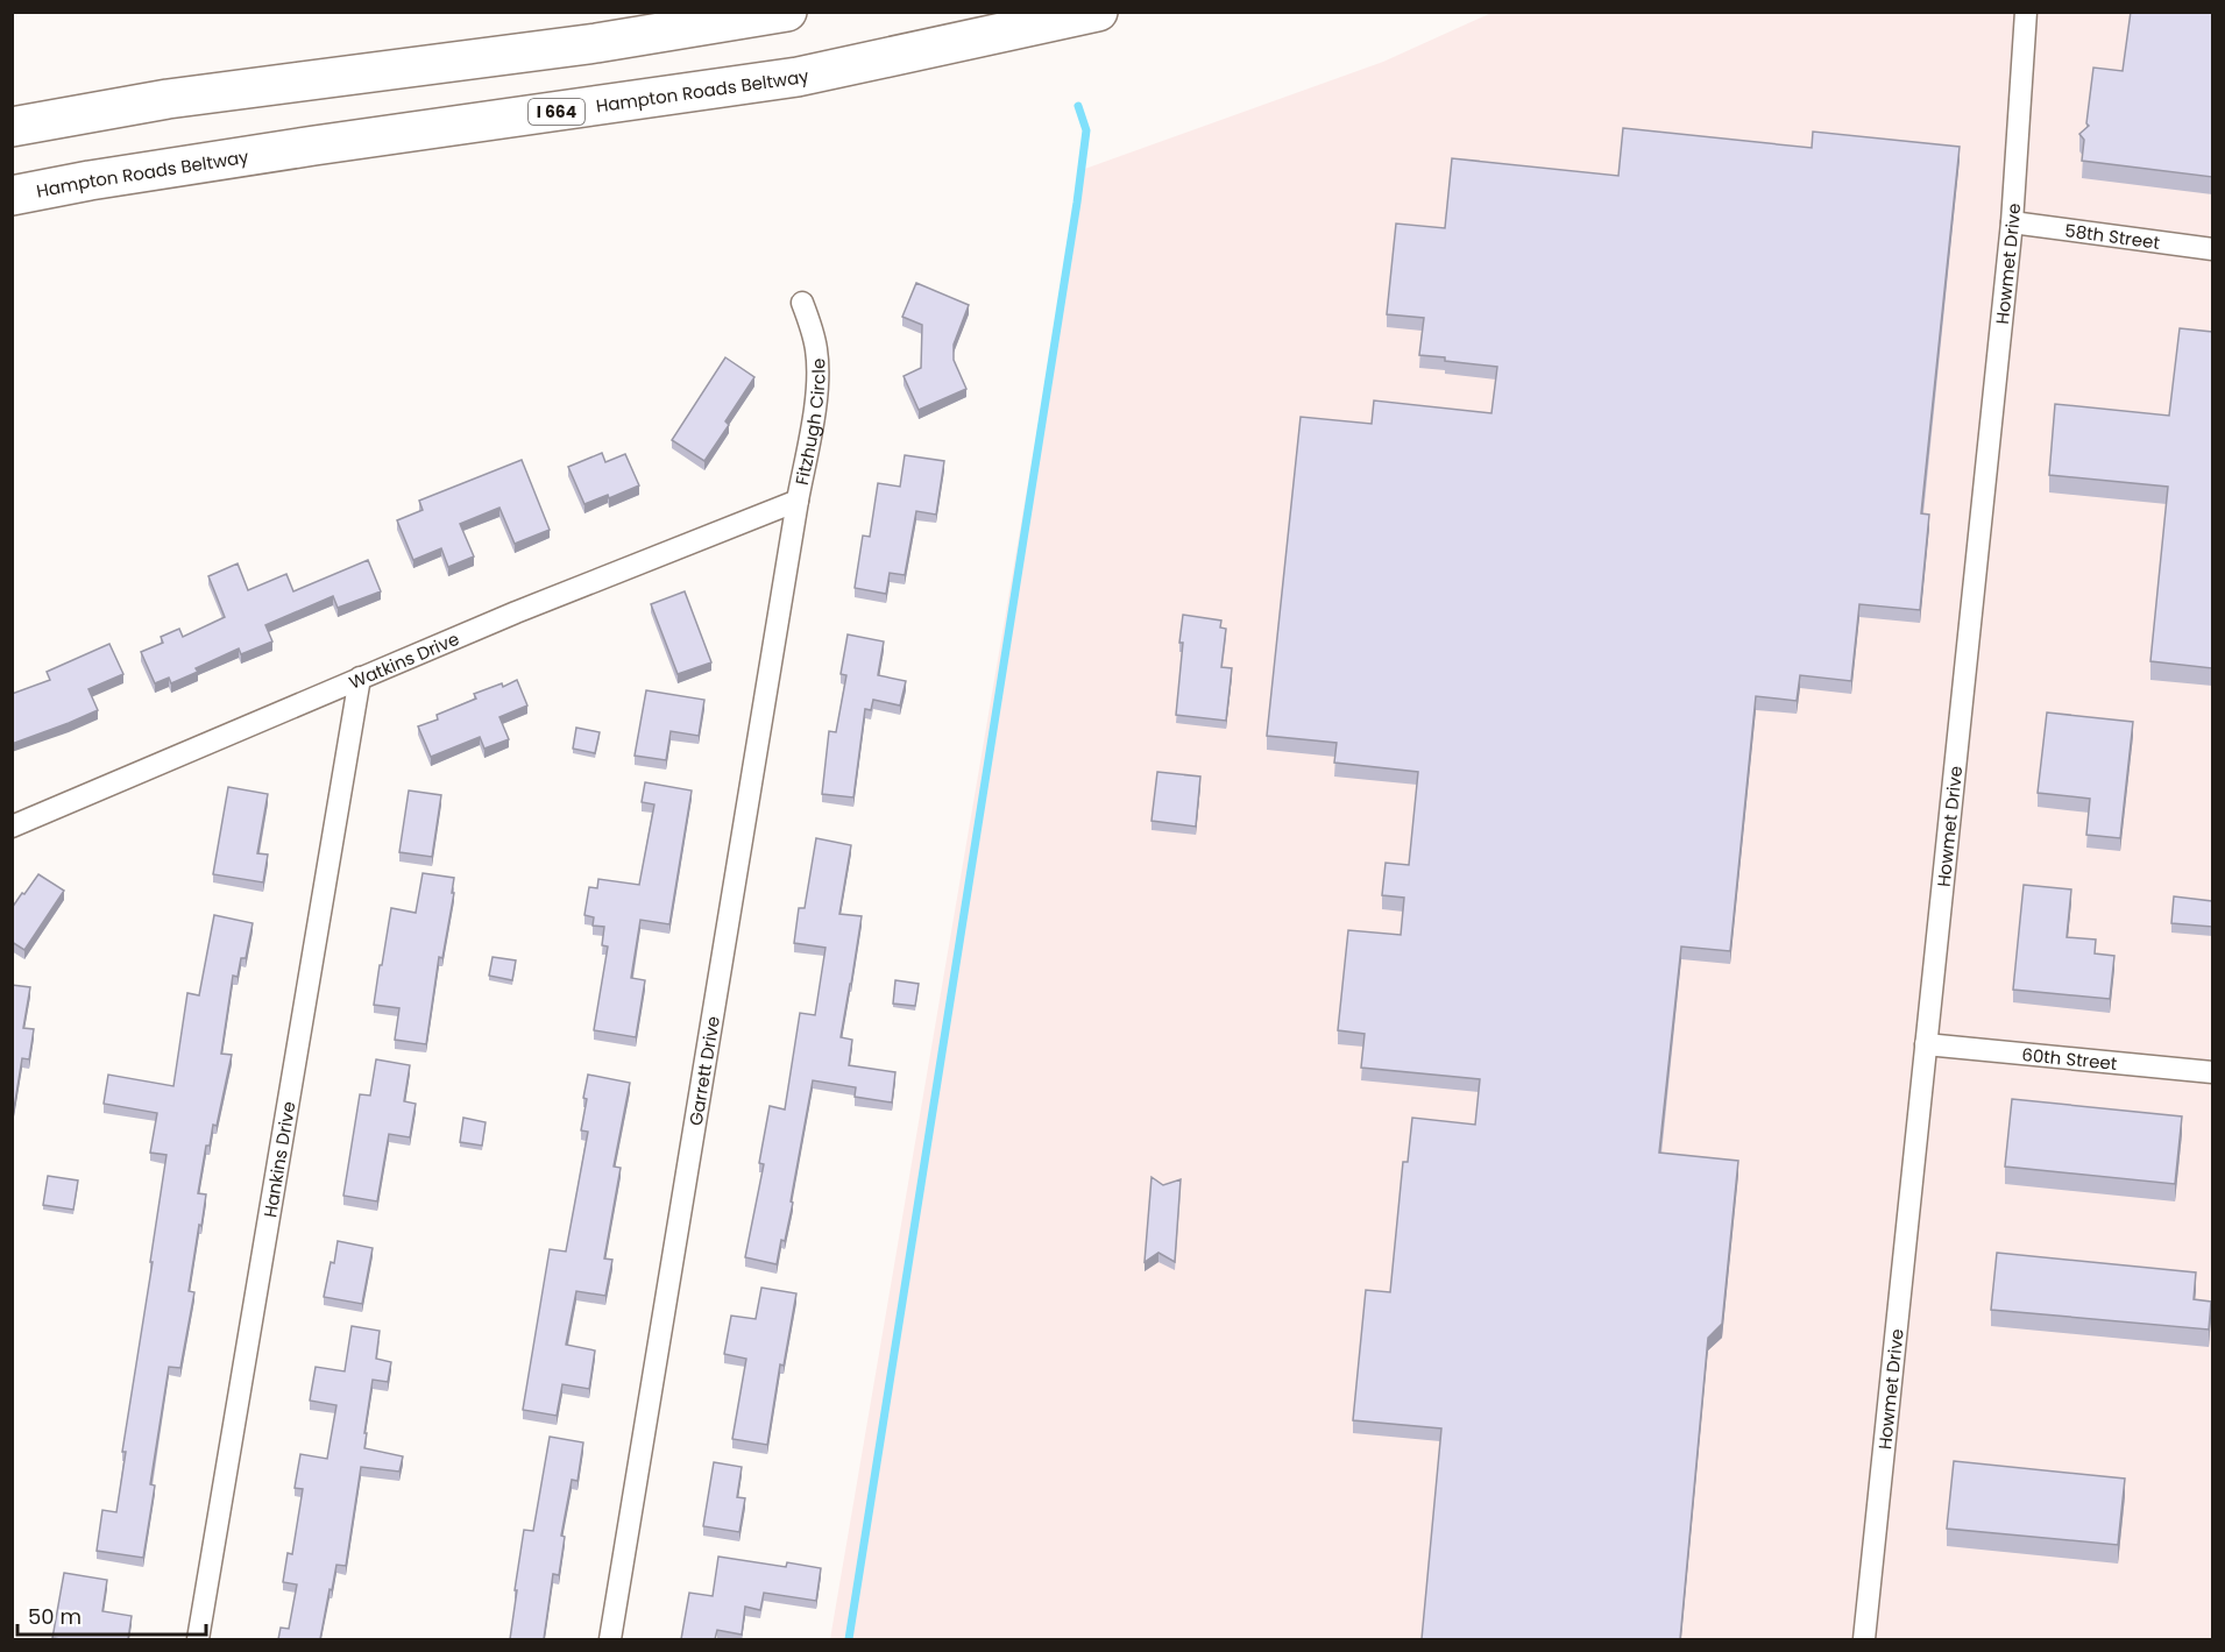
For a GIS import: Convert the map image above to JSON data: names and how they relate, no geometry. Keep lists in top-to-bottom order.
{
  "streets": {
    "highway": ["Hampton Roads Beltway", "I 664"],
    "street": [
      "58th Street",
      "Howmet Drive",
      "Fitzhugh Circle",
      "Watkins Drive",
      "60th Street",
      "Garrett Drive",
      "Hankins Drive"
    ]
  },
  "crossings": [
    ["58th Street", "Howmet Drive"],
    ["Howmet Drive", "60th Street"],
    ["Fitzhugh Circle", "Watkins Drive"],
    ["Fitzhugh Circle", "Garrett Drive"],
    ["Watkins Drive", "Garrett Drive"],
    ["Watkins Drive", "Hankins Drive"]
  ],
  "scale_bar": "50 m"
}
